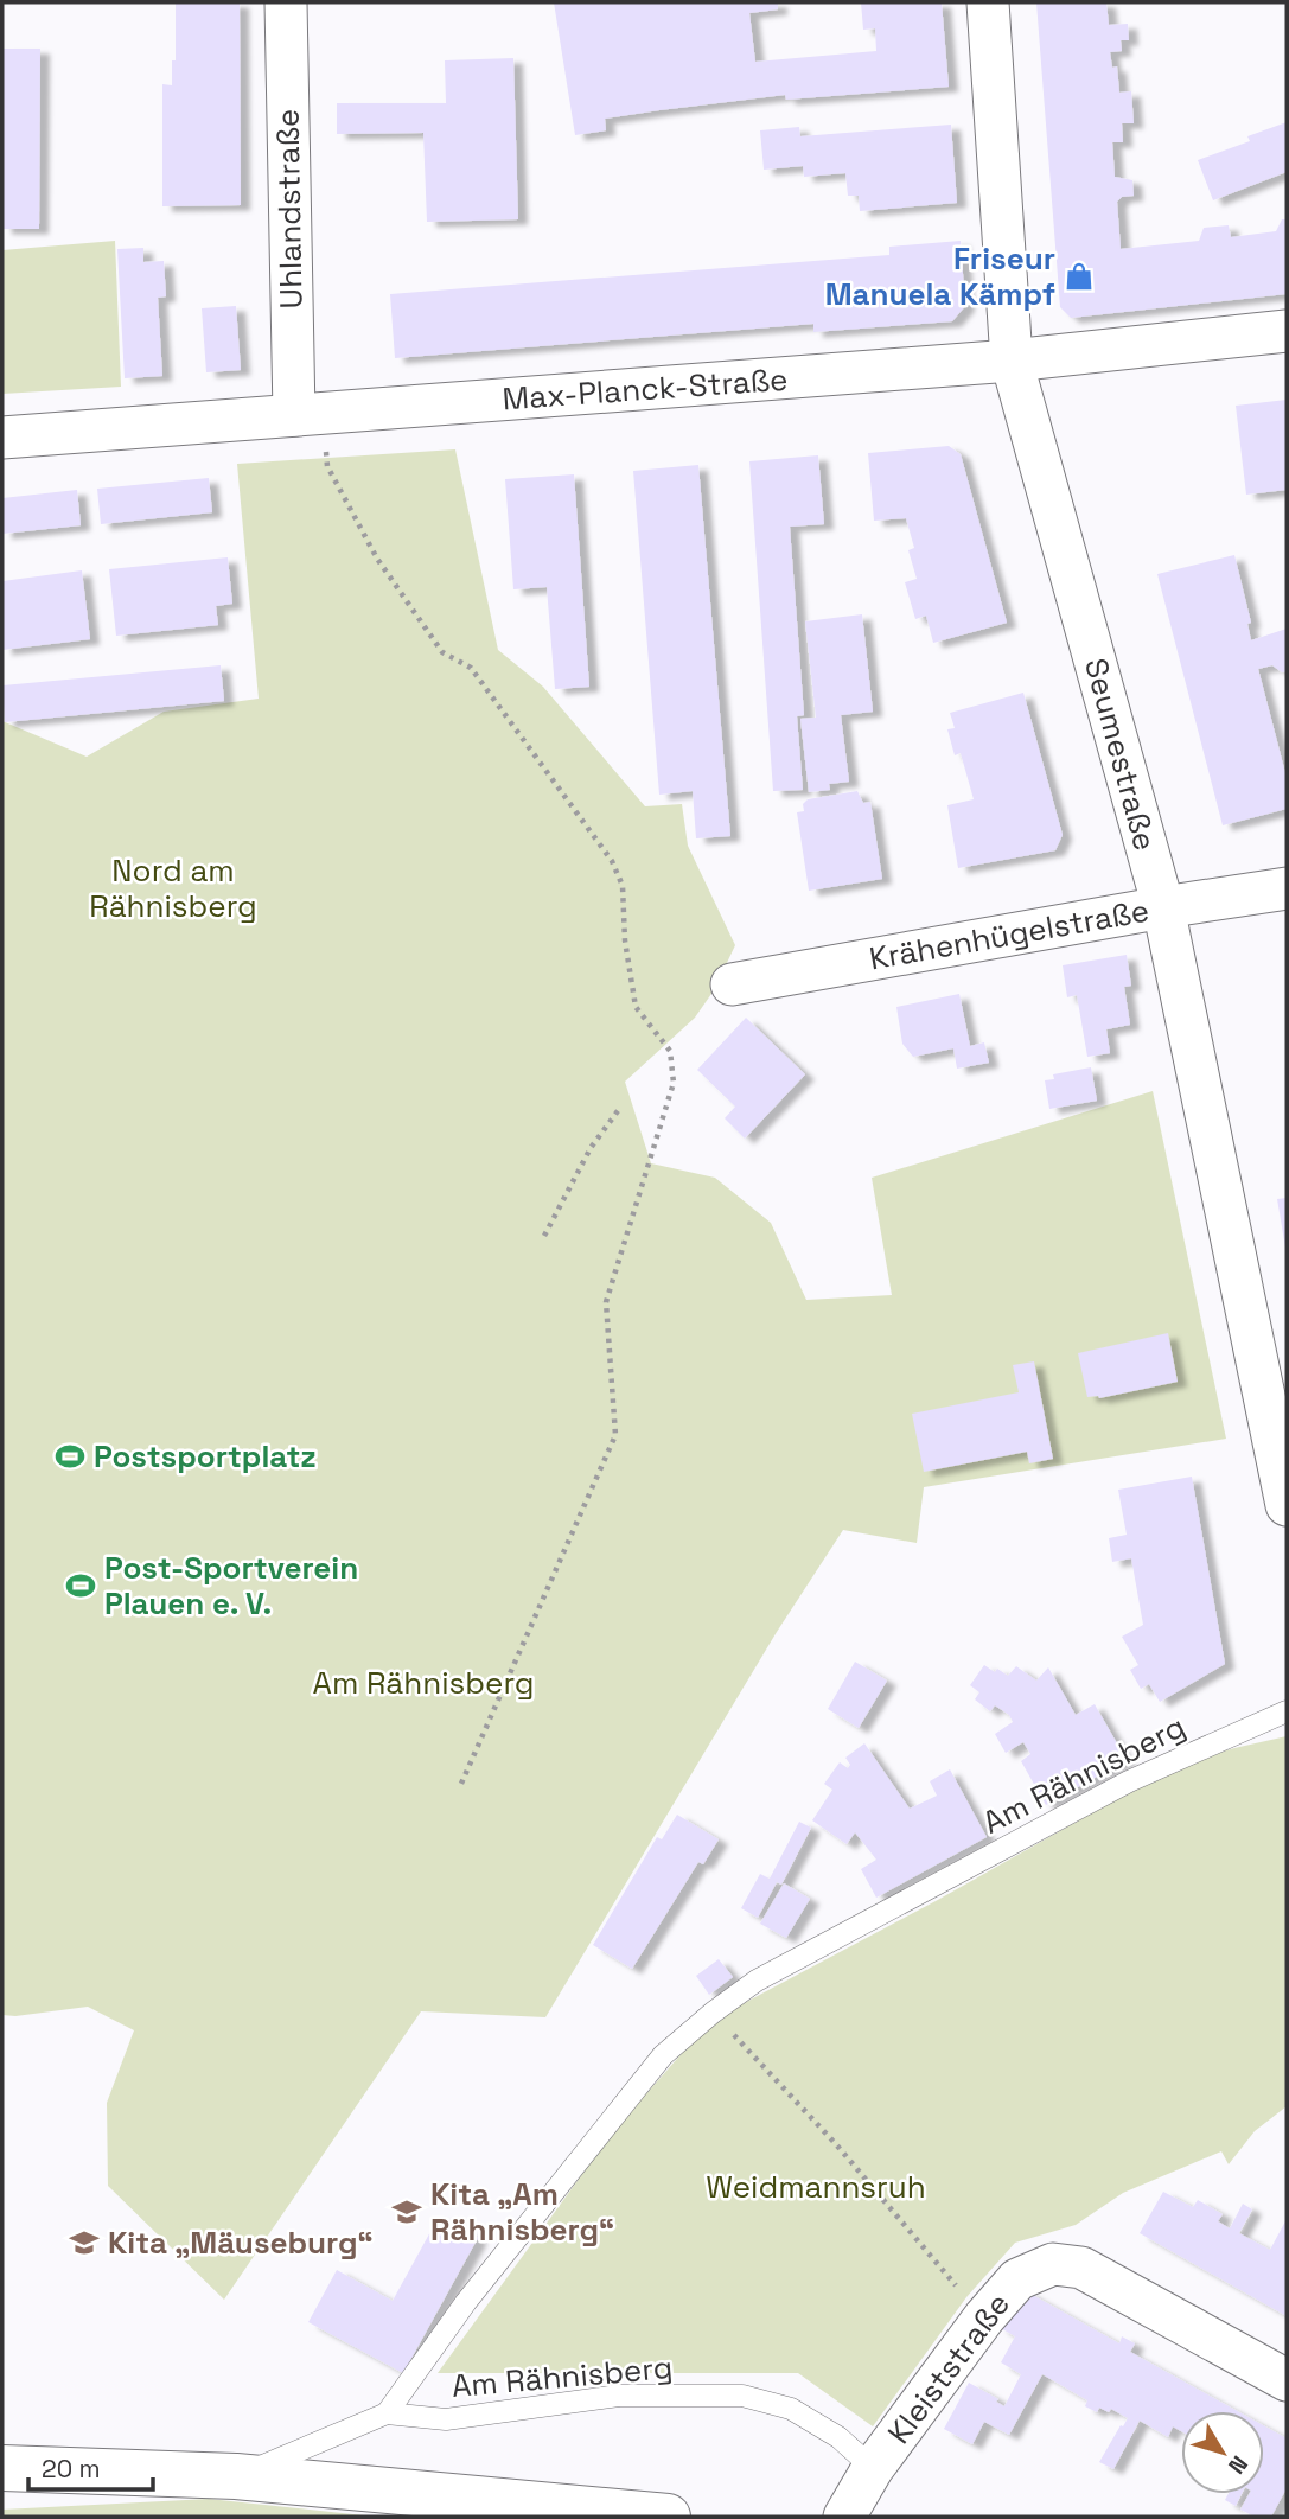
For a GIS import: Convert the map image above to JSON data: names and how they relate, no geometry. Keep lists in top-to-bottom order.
{
  "streets": {
    "street": [
      "Uhlandstraße",
      "Max-Planck-Straße",
      "Seumestraße",
      "Krähenhügelstraße",
      "Kleiststraße"
    ],
    "lane": ["Am Rähnisberg"]
  },
  "crossings": [
    ["Uhlandstraße", "Max-Planck-Straße"],
    ["Max-Planck-Straße", "Seumestraße"],
    ["Seumestraße", "Krähenhügelstraße"],
    ["Am Rähnisberg", "Kleiststraße"]
  ],
  "parks": ["Nord am Rähnisberg", "Am Rähnisberg", "Weidmannsruh"],
  "places": {
    "shop": ["Friseur Manuela Kämpf"],
    "sports": ["Postsportplatz", "Post-Sportverein Plauen e. V."],
    "school or university": ["Kita „Am Rähnisberg“", "Kita „Mäuseburg“"]
  },
  "scale_bar": "20 m",
  "north": "bottom right"
}
